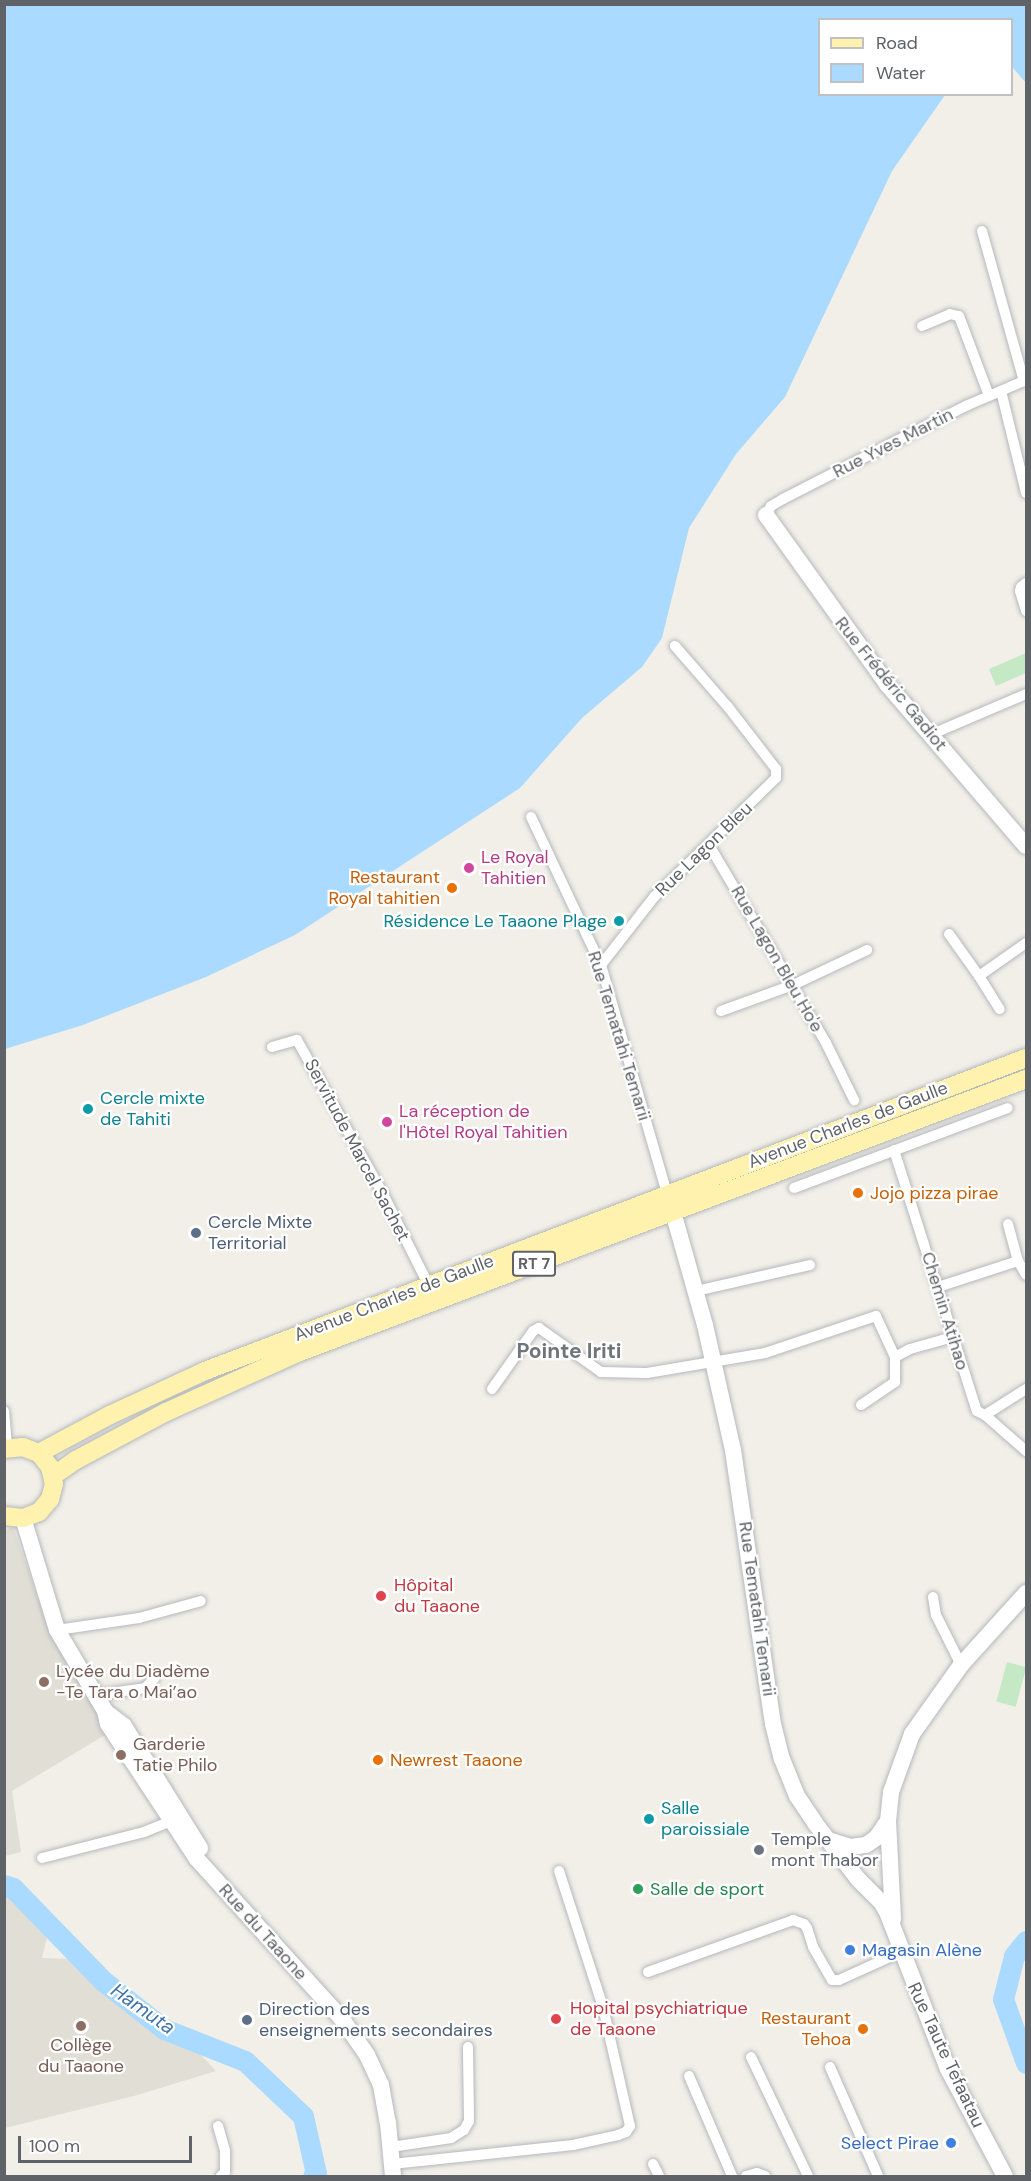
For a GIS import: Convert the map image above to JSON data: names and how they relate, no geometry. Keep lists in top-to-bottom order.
{
  "streets": {
    "main road": [
      "Rue Frédéric Gadiot",
      "Rue Tematahi Temarii",
      "Avenue Charles de Gaulle",
      "RT 7",
      "Rue du Taaone",
      "Rue Taute Tefaatau"
    ],
    "street": [
      "Rue Yves Martin",
      "Rue Lagon Bleu",
      "Rue Lagon Bleu Ho'e",
      "Servitude Marcel Sachet",
      "Chemin Atihao"
    ]
  },
  "crossings": [
    ["Rue Yves Martin", "Rue Frédéric Gadiot"],
    ["Rue Lagon Bleu", "Rue Lagon Bleu Ho'e"],
    ["Rue Lagon Bleu", "Rue Tematahi Temarii"],
    ["Rue Tematahi Temarii", "Avenue Charles de Gaulle"],
    ["Rue Tematahi Temarii", "Rue Taute Tefaatau"],
    ["Avenue Charles de Gaulle", "Servitude Marcel Sachet"]
  ],
  "districts": ["Pointe Iriti"],
  "water": ["Hamuta"],
  "places": [
    "Le Royal Tahitien",
    "Restaurant Royal tahitien",
    "Résidence Le Taaone Plage",
    "Cercle mixte de Tahiti",
    "La réception de l'Hôtel Royal Tahitien",
    "Jojo pizza pirae",
    "Cercle Mixte Territorial",
    "Hôpital du Taaone",
    "Lycée du Diadème -Te Tara o Mai’ao",
    "Garderie Tatie Philo",
    "Newrest Taaone",
    "Salle paroissiale",
    "Temple mont Thabor",
    "Salle de sport",
    "Magasin Alène",
    "Hopital psychiatrique de Taaone",
    "Direction des enseignements secondaires",
    "Collège du Taaone",
    "Restaurant Tehoa",
    "Select Pirae"
  ],
  "legend": ["Road", "Water"],
  "scale_bar": "100 m"
}
